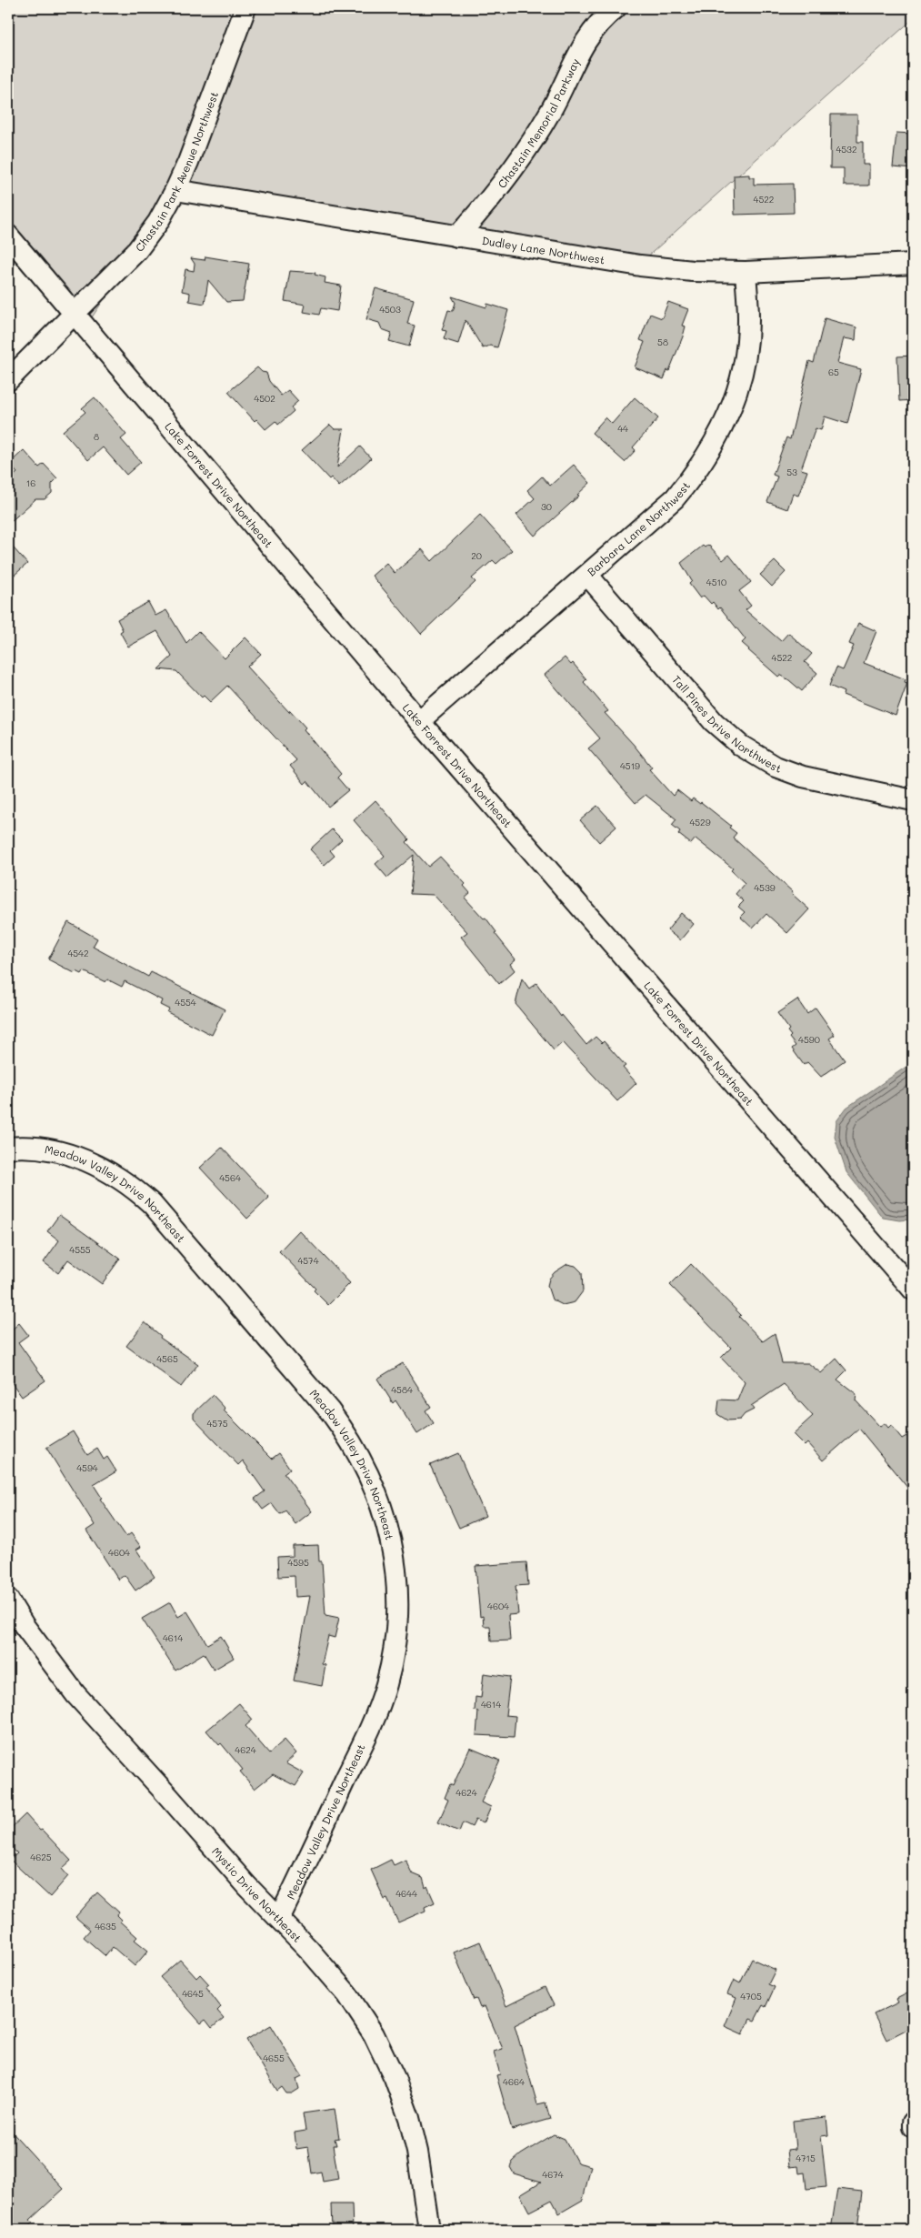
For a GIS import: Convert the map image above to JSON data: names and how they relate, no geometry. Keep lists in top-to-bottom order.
{
  "streets": {
    "street": [
      "Chastain Memorial Parkway",
      "Chastain Park Avenue Northwest",
      "Dudley Lane Northwest",
      "Lake Forrest Drive Northeast",
      "Barbara Lane Northwest",
      "Tall Pines Drive Northwest",
      "Meadow Valley Drive Northeast",
      "Mystic Drive Northeast"
    ]
  },
  "crossings": [
    ["Chastain Memorial Parkway", "Dudley Lane Northwest"],
    ["Chastain Park Avenue Northwest", "Dudley Lane Northwest"],
    ["Chastain Park Avenue Northwest", "Lake Forrest Drive Northeast"],
    ["Dudley Lane Northwest", "Barbara Lane Northwest"],
    ["Lake Forrest Drive Northeast", "Barbara Lane Northwest"],
    ["Barbara Lane Northwest", "Tall Pines Drive Northwest"],
    ["Meadow Valley Drive Northeast", "Mystic Drive Northeast"]
  ],
  "house_numbers": [
    "4532",
    "4522",
    "4503",
    "58",
    "65",
    "4502",
    "44",
    "8",
    "53",
    "16",
    "30",
    "20",
    "4510",
    "4522",
    "4519",
    "4529",
    "4539",
    "4542",
    "4554",
    "4590",
    "4564",
    "4555",
    "4574",
    "4565",
    "4584",
    "4575",
    "4594",
    "4604",
    "4595",
    "4604",
    "4614",
    "4614",
    "4624",
    "4624",
    "4625",
    "4644",
    "4635",
    "4645",
    "4705",
    "4655",
    "4664",
    "4715",
    "4674"
  ]
}
